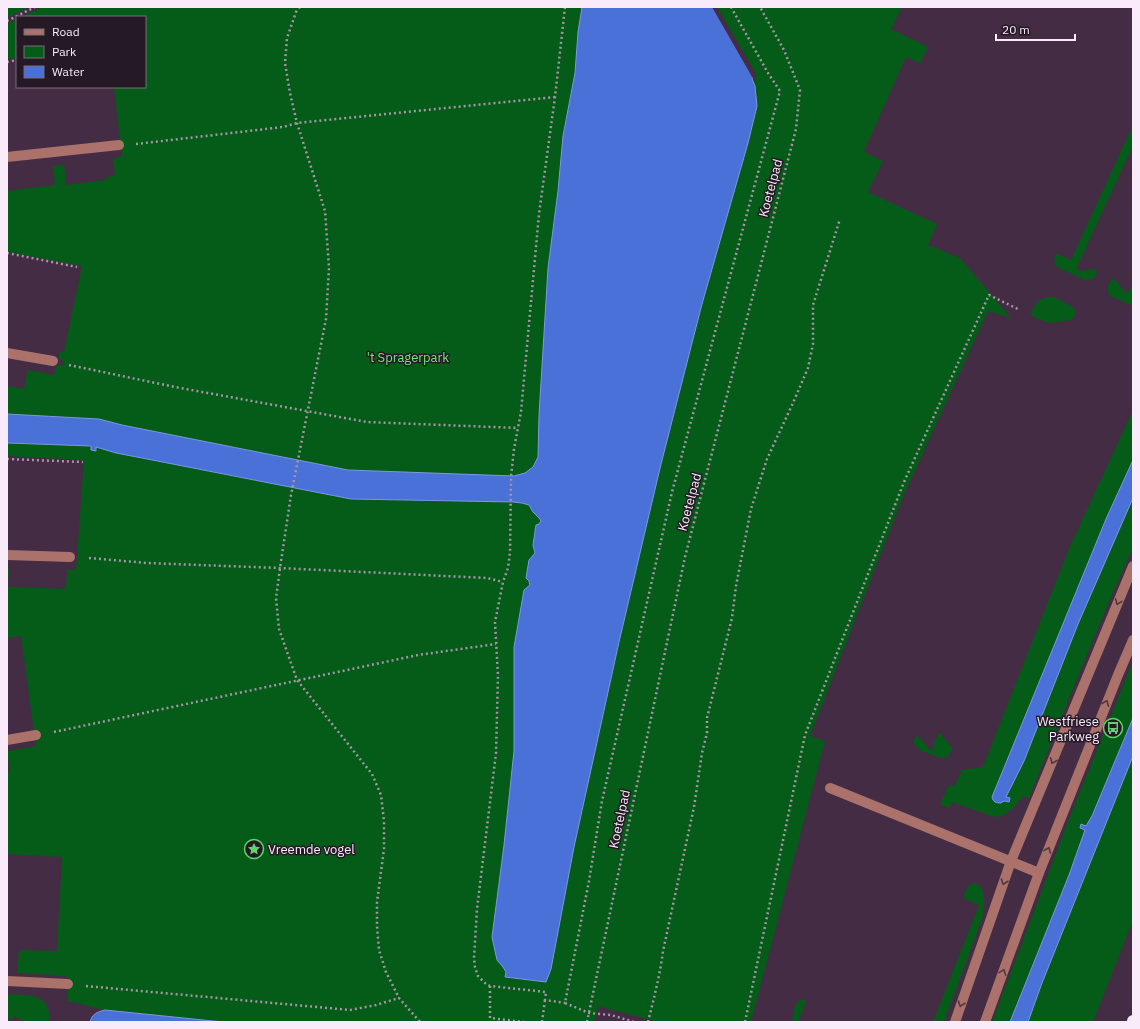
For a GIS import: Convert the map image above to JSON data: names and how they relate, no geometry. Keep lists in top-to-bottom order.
{
  "streets": {
    "path": ["Koetelpad"]
  },
  "parks": ["'t Spragerpark"],
  "places": {
    "bus stop": ["Westfriese Parkweg"],
    "place": ["Vreemde vogel"]
  },
  "legend": ["Road", "Park", "Water"],
  "scale_bar": "20 m"
}
